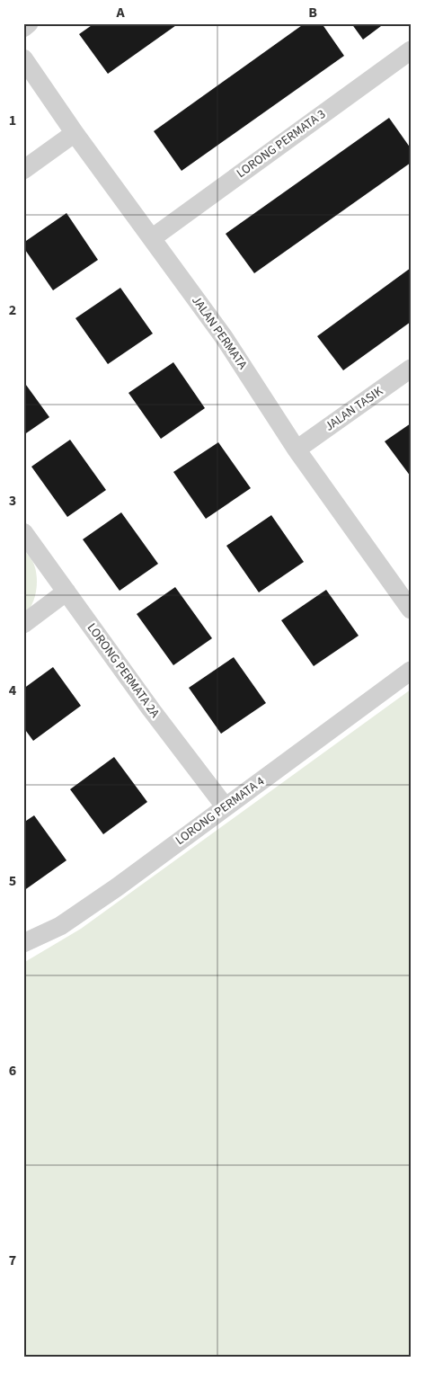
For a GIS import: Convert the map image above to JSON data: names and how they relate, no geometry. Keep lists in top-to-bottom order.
{
  "streets": {
    "street": [
      "LORONG PERMATA 3",
      "JALAN PERMATA",
      "JALAN TASIK",
      "LORONG PERMATA 2A",
      "LORONG PERMATA 4"
    ]
  },
  "crossings": [
    ["LORONG PERMATA 3", "JALAN PERMATA"],
    ["JALAN PERMATA", "JALAN TASIK"],
    ["LORONG PERMATA 2A", "LORONG PERMATA 4"]
  ],
  "grid": {
    "columns": ["A", "B"],
    "rows": [
      "1",
      "2",
      "3",
      "4",
      "5",
      "6",
      "7"
    ]
  }
}
